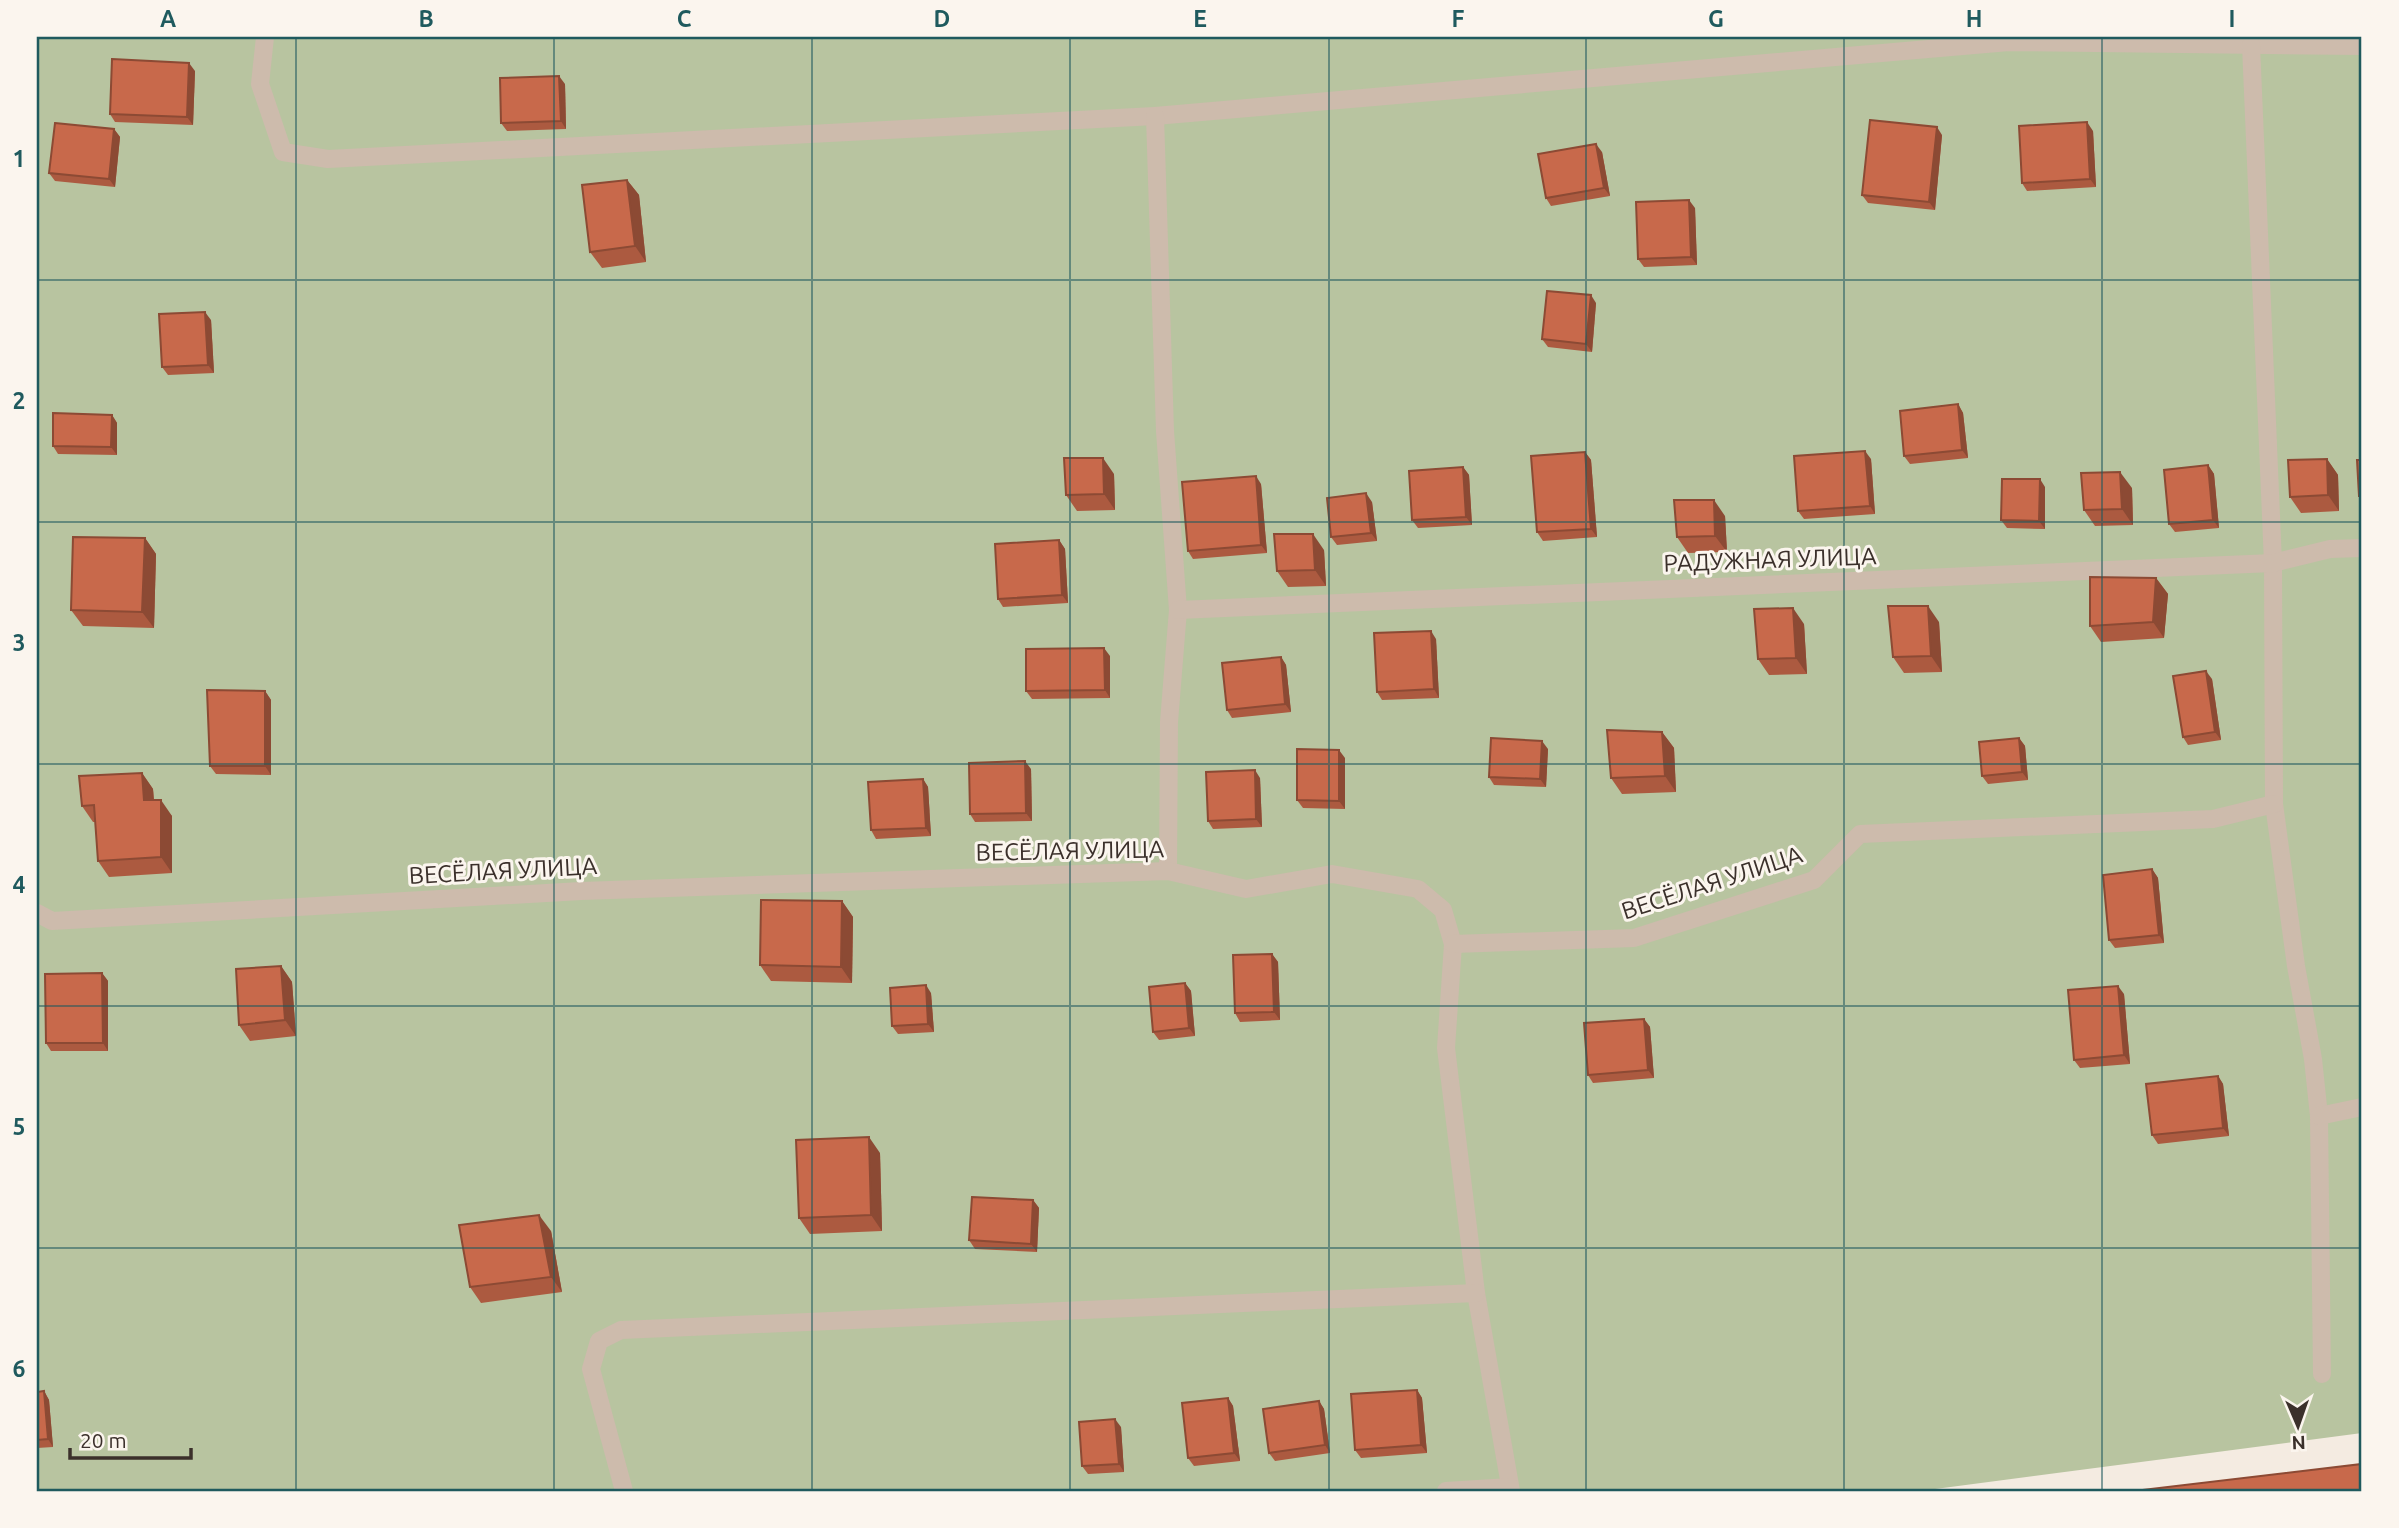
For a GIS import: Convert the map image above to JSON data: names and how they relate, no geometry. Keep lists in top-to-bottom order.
{
  "streets": {
    "street": ["РАДУЖНАЯ УЛИЦА", "ВЕСЁЛАЯ УЛИЦА"]
  },
  "scale_bar": "20 m",
  "north": "bottom",
  "grid": {
    "columns": [
      "A",
      "B",
      "C",
      "D",
      "E",
      "F",
      "G",
      "H",
      "I"
    ],
    "rows": [
      "1",
      "2",
      "3",
      "4",
      "5",
      "6"
    ]
  }
}
